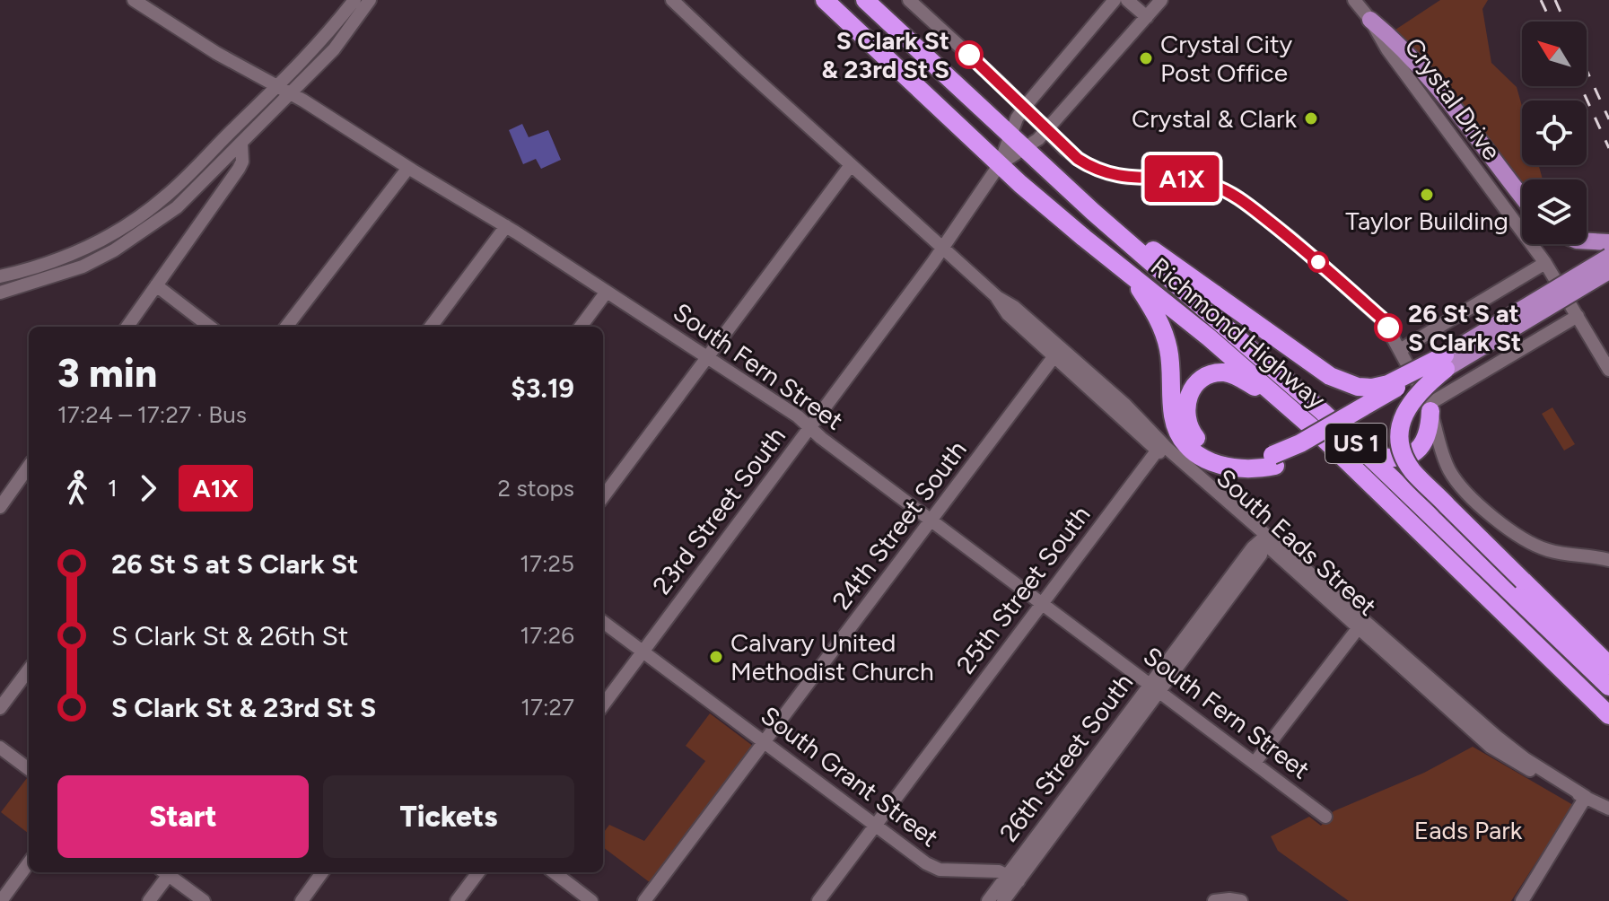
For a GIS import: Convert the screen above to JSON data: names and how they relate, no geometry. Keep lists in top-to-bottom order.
{
  "streets": {
    "highway": ["Richmond Highway", "US 1"],
    "street": [
      "Crystal Drive",
      "South Fern Street",
      "23rd Street South",
      "24th Street South",
      "South Eads Street",
      "25th Street South",
      "26th Street South",
      "South Grant Street"
    ]
  },
  "crossings": [
    ["Richmond Highway", "23rd Street South"],
    ["South Fern Street", "23rd Street South"],
    ["South Fern Street", "24th Street South"],
    ["South Fern Street", "25th Street South"],
    ["South Fern Street", "26th Street South"],
    ["23rd Street South", "South Eads Street"],
    ["23rd Street South", "South Grant Street"],
    ["24th Street South", "South Eads Street"],
    ["24th Street South", "South Grant Street"],
    ["South Eads Street", "25th Street South"],
    ["South Eads Street", "26th Street South"],
    ["25th Street South", "South Grant Street"],
    ["26th Street South", "South Grant Street"]
  ],
  "parks": ["Eads Park"],
  "places": [
    "S Clark St & 23rd St S",
    "Crystal City Post Office",
    "Crystal & Clark",
    "Taylor Building",
    "26 St S at S Clark St",
    "Calvary United Methodist Church"
  ],
  "lines": ["bus line A1X"],
  "north": "top left",
  "page": {
    "on_map": "A1X",
    "heading": ["3 min", "17:24 – 17:27 · Bus", "$3.19"],
    "legs": ["1", "A1X", "2 stops"],
    "list": [
      {
        "name": "26 St S at S Clark St",
        "value": "17:25"
      },
      {
        "name": "S Clark St & 26th St",
        "value": "17:26"
      },
      {
        "name": "S Clark St & 23rd St S",
        "value": "17:27"
      }
    ],
    "buttons": ["Start", "Tickets"]
  }
}
